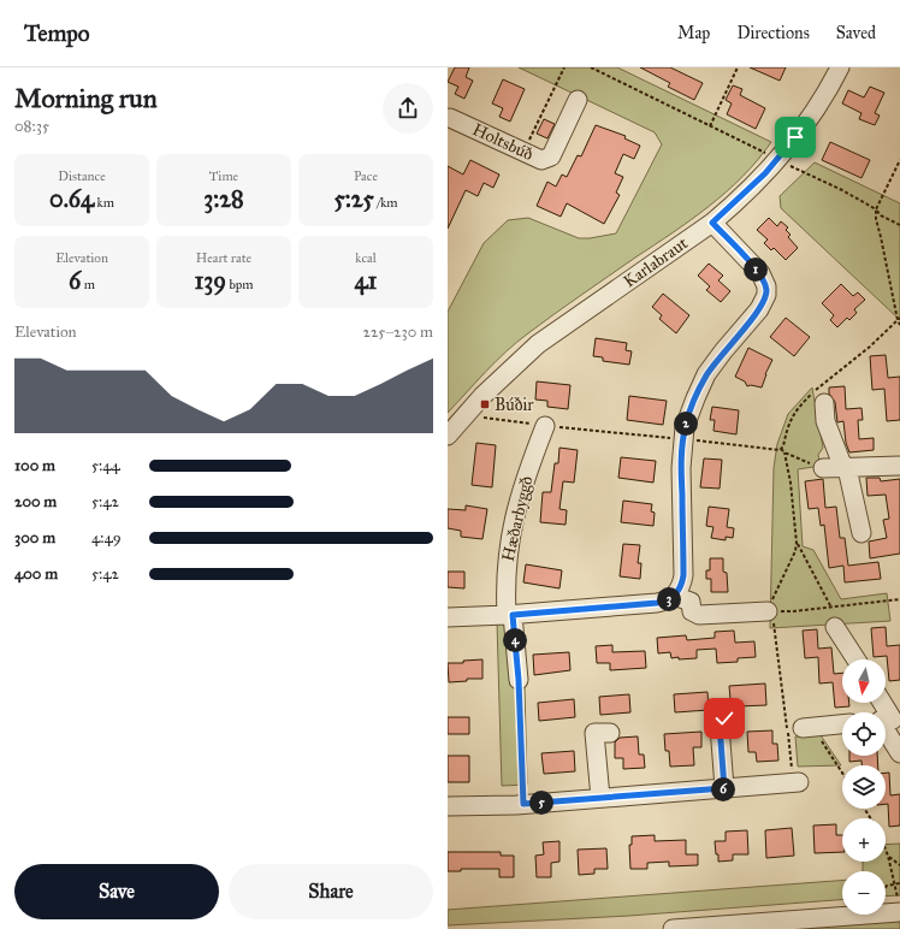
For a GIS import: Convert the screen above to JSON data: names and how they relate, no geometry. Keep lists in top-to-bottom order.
{
  "streets": {
    "street": ["Holtsbúð", "Karlabraut", "Hæðarbyggð"]
  },
  "places": {
    "transit": ["Búðir"]
  },
  "north": "bottom",
  "page": {
    "header": "Tempo",
    "nav": ["Map", "Directions", "Saved"],
    "heading": ["Morning run", "08:35"],
    "stats": [
      ["Distance", "0.64 km"],
      ["Time", "3:28"],
      ["Pace", "5:25 /km"],
      ["Elevation", "6 m"],
      ["Heart rate", "139 bpm"],
      ["kcal", "41"]
    ],
    "pins": [
      "1",
      "2",
      "3",
      "4",
      "6",
      "5"
    ],
    "chart": ["Elevation", "225–230 m"],
    "list": [
      {
        "name": "100 m",
        "note": "5:44"
      },
      {
        "name": "200 m",
        "note": "5:42"
      },
      {
        "name": "300 m",
        "note": "4:49"
      },
      {
        "name": "400 m",
        "note": "5:42"
      }
    ],
    "map_buttons": ["+", "−"],
    "buttons": ["Save", "Share"]
  }
}
